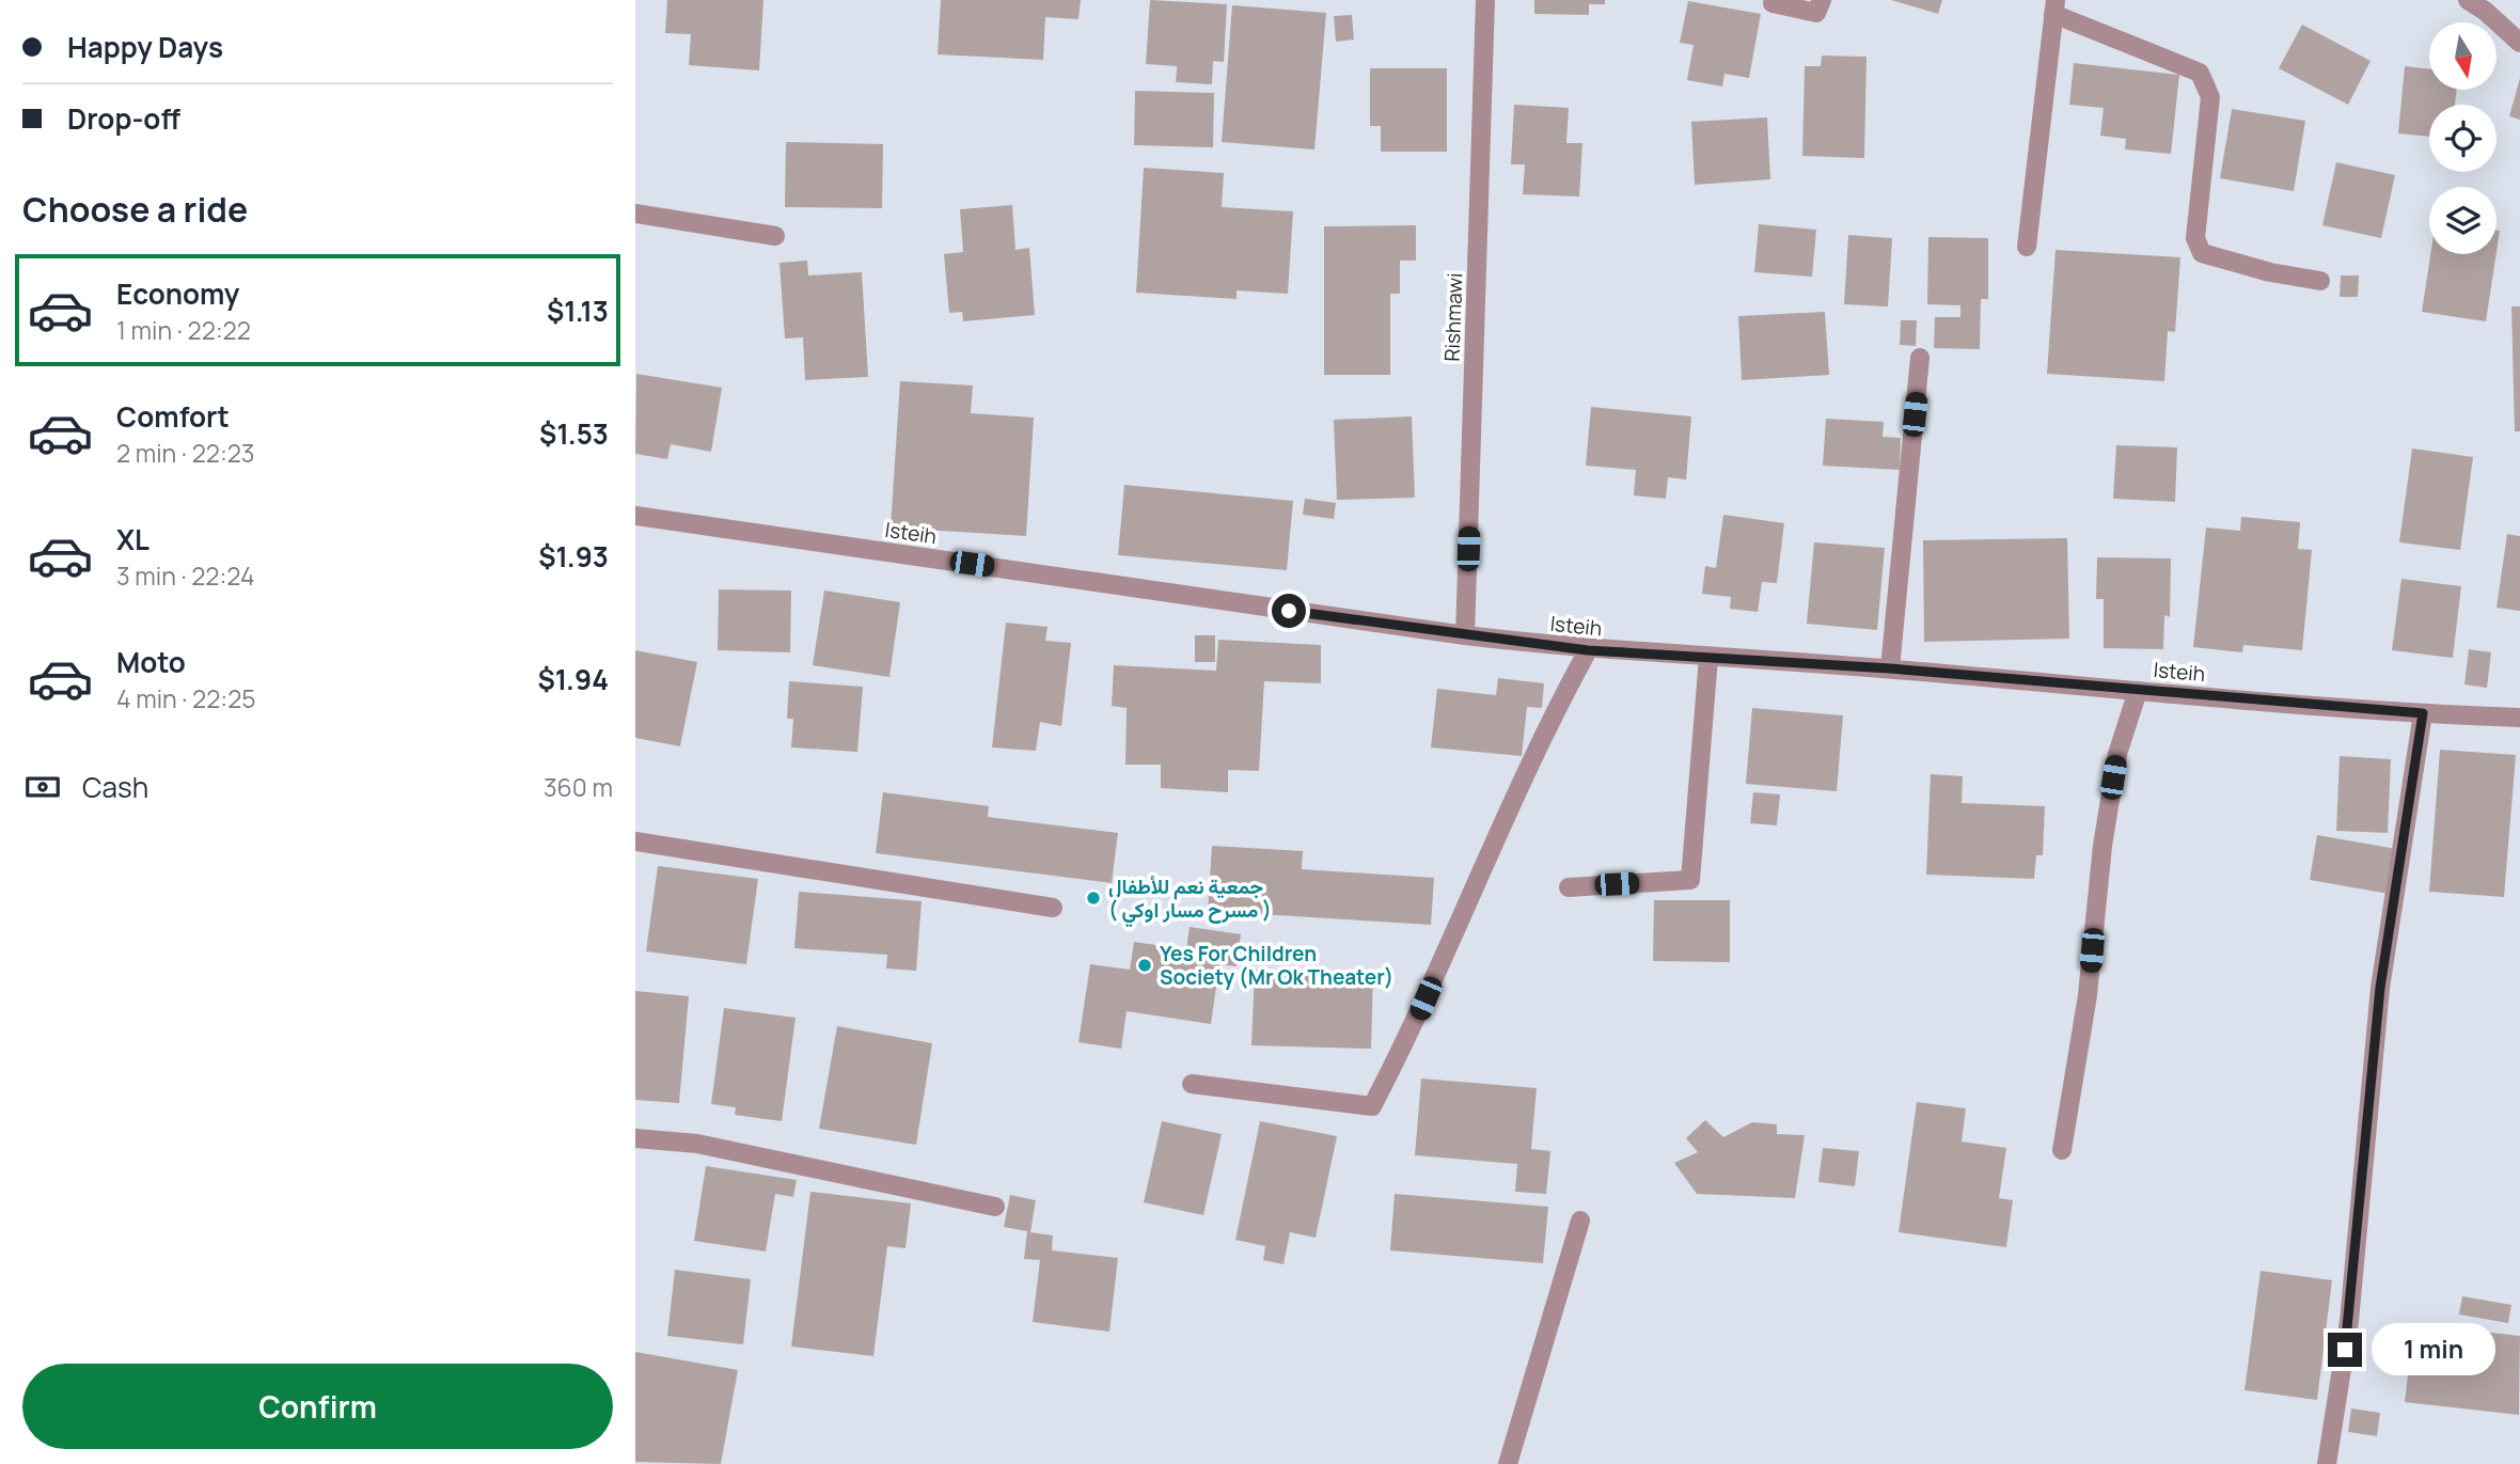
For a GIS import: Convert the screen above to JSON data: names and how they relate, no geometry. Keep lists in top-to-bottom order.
{
  "streets": {
    "street": ["Rishmawi", "Isteih"]
  },
  "crossings": [
    ["Rishmawi", "Isteih"]
  ],
  "places": ["جمعية نعم للأطفال ( مسرح مسار اوكي )", "Yes For Children Society (Mr Ok Theater)"],
  "north": "bottom",
  "page": {
    "banner": ["Happy Days", "Drop-off"],
    "heading": "Choose a ride",
    "list": [
      {
        "name": "Economy",
        "note": "1 min · 22:22",
        "value": "$1.13"
      },
      {
        "name": "Comfort",
        "note": "2 min · 22:23",
        "value": "$1.53"
      },
      {
        "name": "XL",
        "note": "3 min · 22:24",
        "value": "$1.93"
      },
      {
        "name": "Moto",
        "note": "4 min · 22:25",
        "value": "$1.94"
      }
    ],
    "pay": ["Cash", "360 m"],
    "bubble": "1 min",
    "buttons": "Confirm"
  }
}
